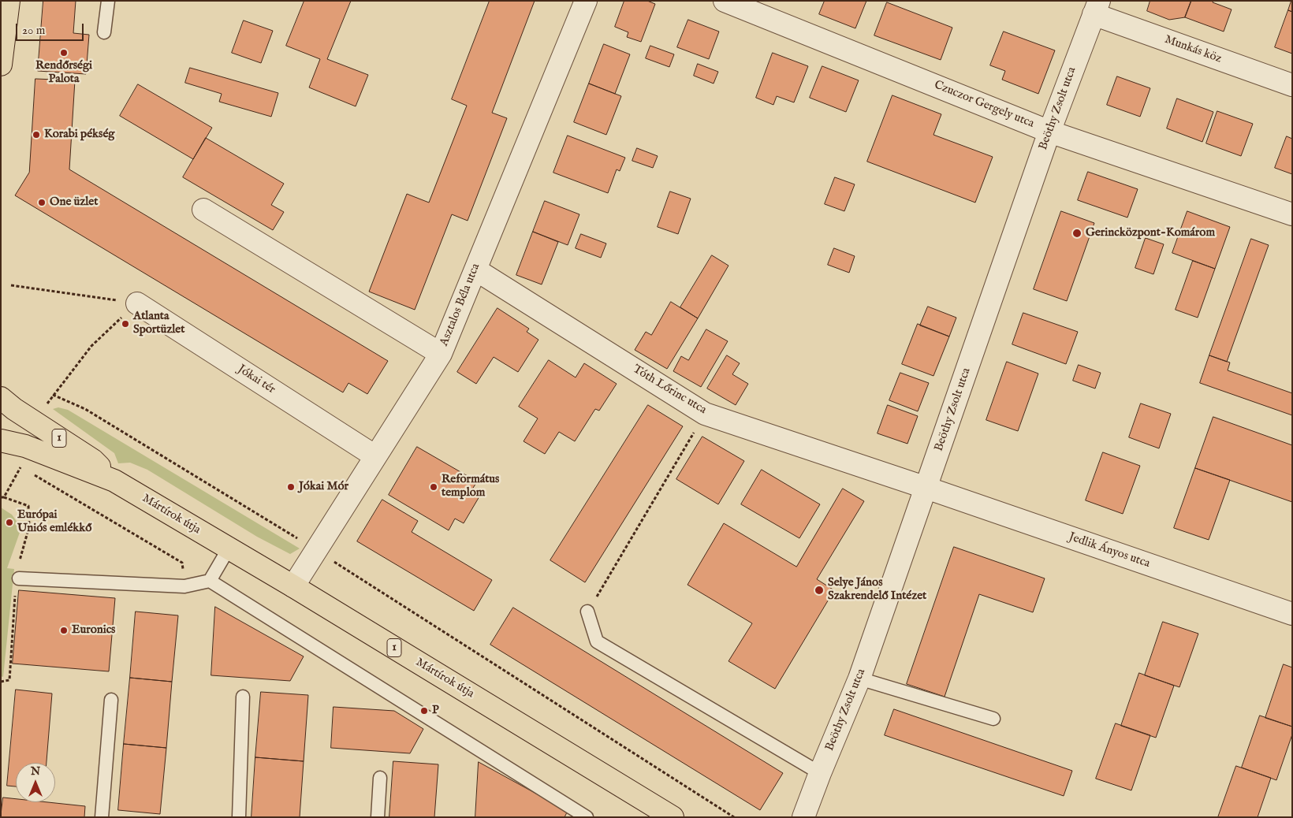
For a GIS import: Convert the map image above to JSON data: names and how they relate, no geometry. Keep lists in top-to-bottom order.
{
  "streets": {
    "main road": ["1", "Mártírok útja"],
    "street": [
      "Munkás köz",
      "Czuczor Gergely utca",
      "Beöthy Zsolt utca",
      "Asztalos Béla utca",
      "Jókai tér",
      "Tóth Lőrinc utca",
      "Jedlik Ányos utca"
    ]
  },
  "crossings": [
    ["Munkás köz", "Beöthy Zsolt utca"],
    ["Czuczor Gergely utca", "Beöthy Zsolt utca"],
    ["Beöthy Zsolt utca", "Tóth Lőrinc utca"],
    ["Beöthy Zsolt utca", "Jedlik Ányos utca"],
    ["Asztalos Béla utca", "Jókai tér"],
    ["Asztalos Béla utca", "Tóth Lőrinc utca"],
    ["Asztalos Béla utca", "Mártírok útja"],
    ["Tóth Lőrinc utca", "Jedlik Ányos utca"]
  ],
  "places": [
    "Rendőrségi Palota",
    "Korabi pékség",
    "One üzlet",
    "Gerincközpont-Komárom",
    "Atlanta Sportüzlet",
    "Jókai Mór",
    "Református templom",
    "Európai Uniós emlékkő",
    "Selye János Szakrendelő Intézet",
    "Euronics",
    "P"
  ],
  "scale_bar": "20 m",
  "north": "top"
}
